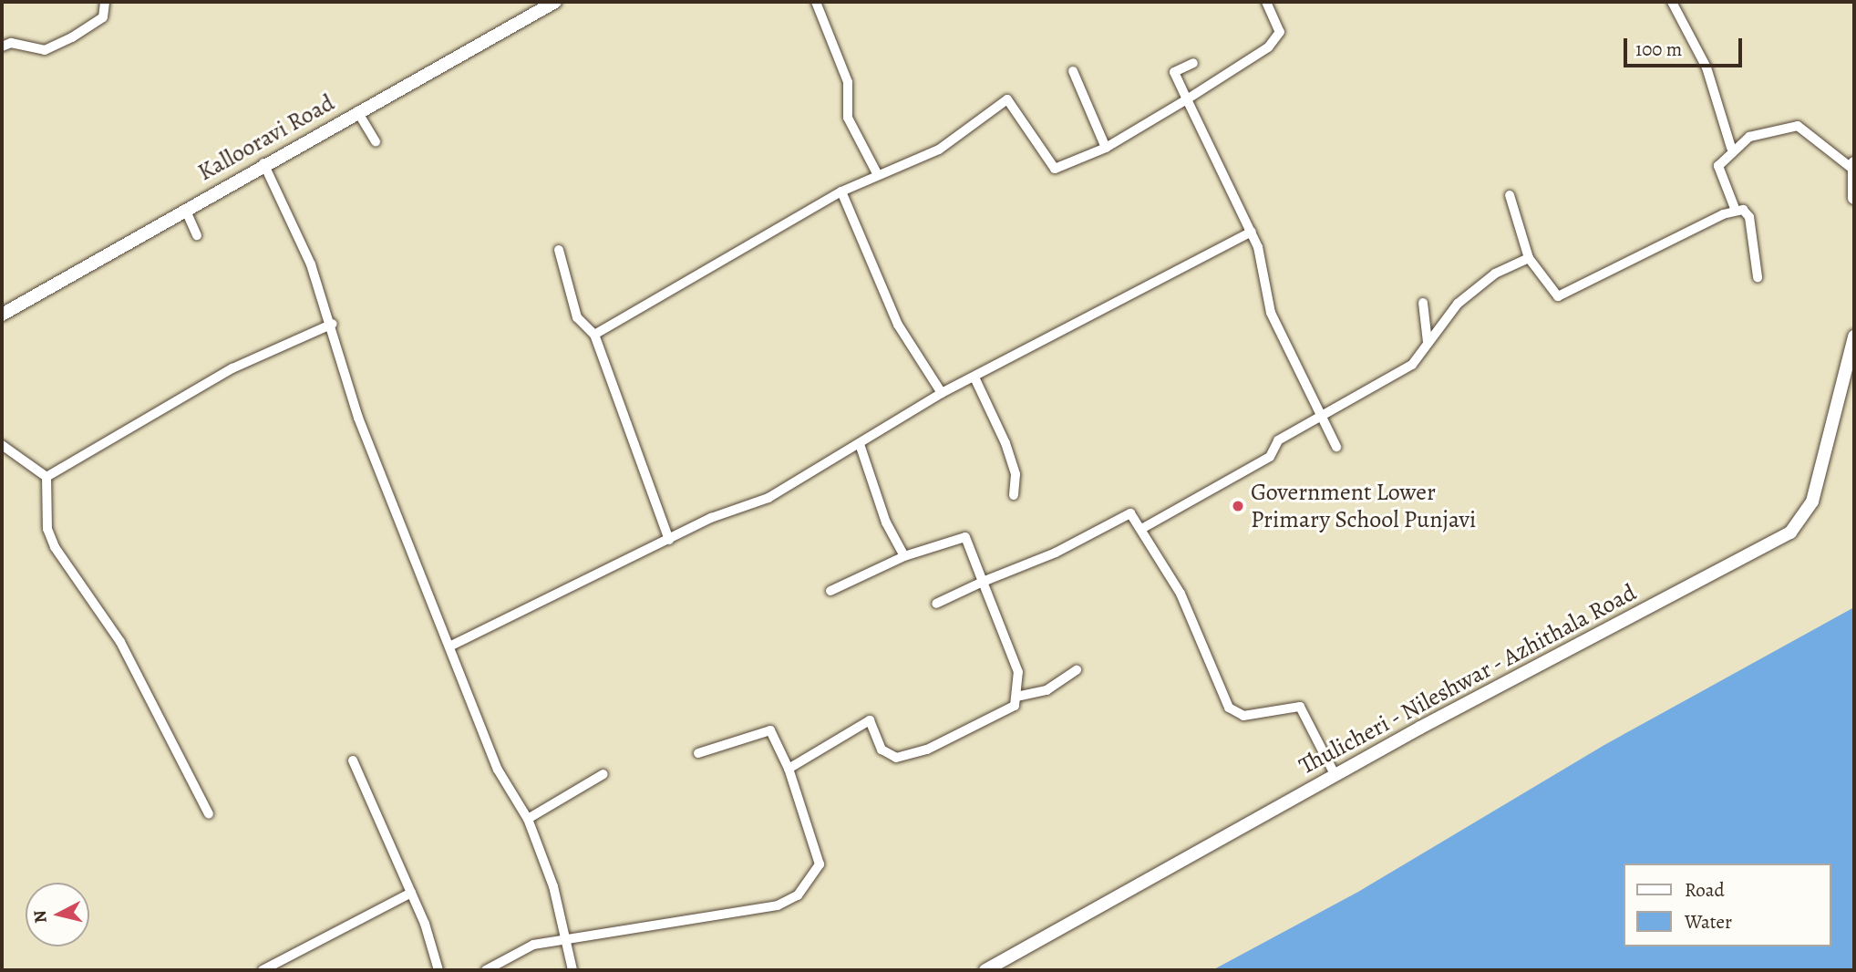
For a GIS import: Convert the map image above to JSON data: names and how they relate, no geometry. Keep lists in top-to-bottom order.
{
  "streets": {
    "main road": ["Kallooravi Road", "Thulicheri - Nileshwar - Azhithala Road"]
  },
  "places": ["Government Lower Primary School Punjavi"],
  "legend": ["Road", "Water"],
  "scale_bar": "100 m",
  "north": "left"
}
